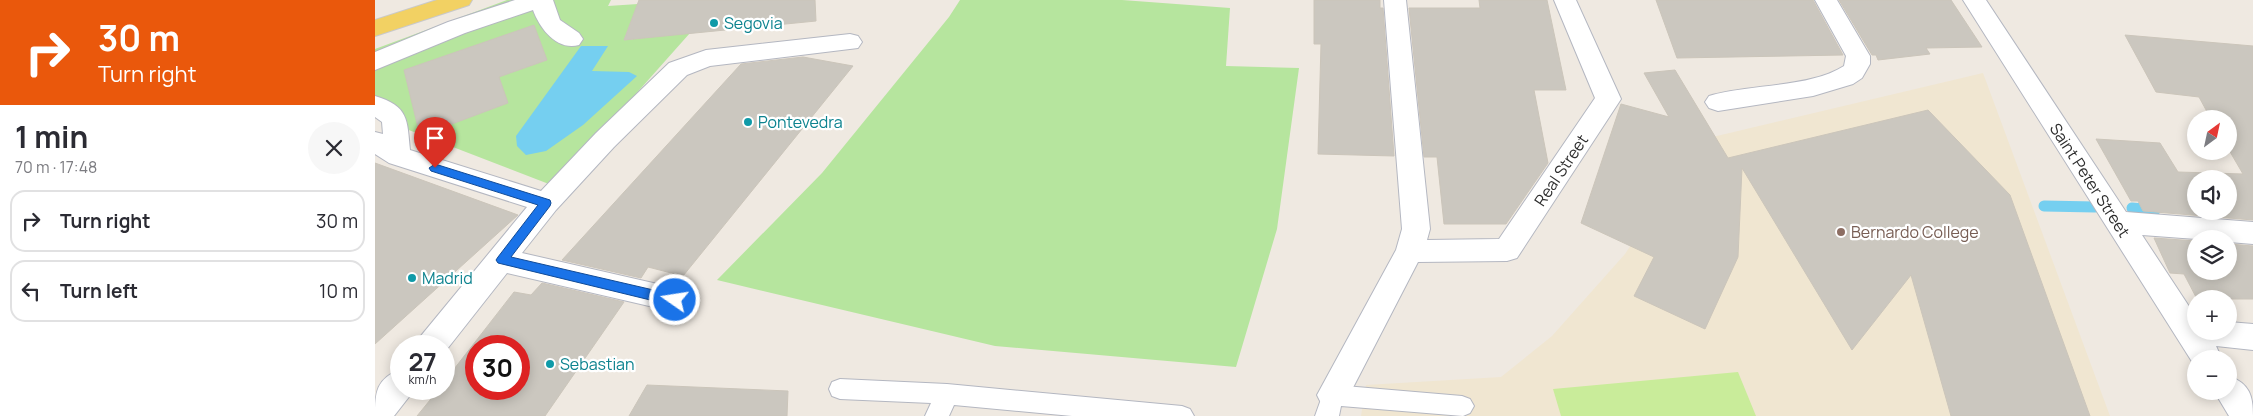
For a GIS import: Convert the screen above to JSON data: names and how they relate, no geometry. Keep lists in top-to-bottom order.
{
  "streets": {
    "street": ["Real Street", "Saint Peter Street"]
  },
  "places": [
    "Segovia",
    "Pontevedra",
    "Bernardo College",
    "Madrid",
    "Sebastian"
  ],
  "north": "top right",
  "page": {
    "turn": ["30 m", "Turn right"],
    "heading": ["1 min", "70 m · 17:48"],
    "map_buttons": ["+", "−"],
    "list": [
      {
        "name": "Turn right",
        "value": "30 m"
      },
      {
        "name": "Turn left",
        "value": "10 m"
      }
    ],
    "speed": "27 km/h",
    "limit": "30"
  }
}
